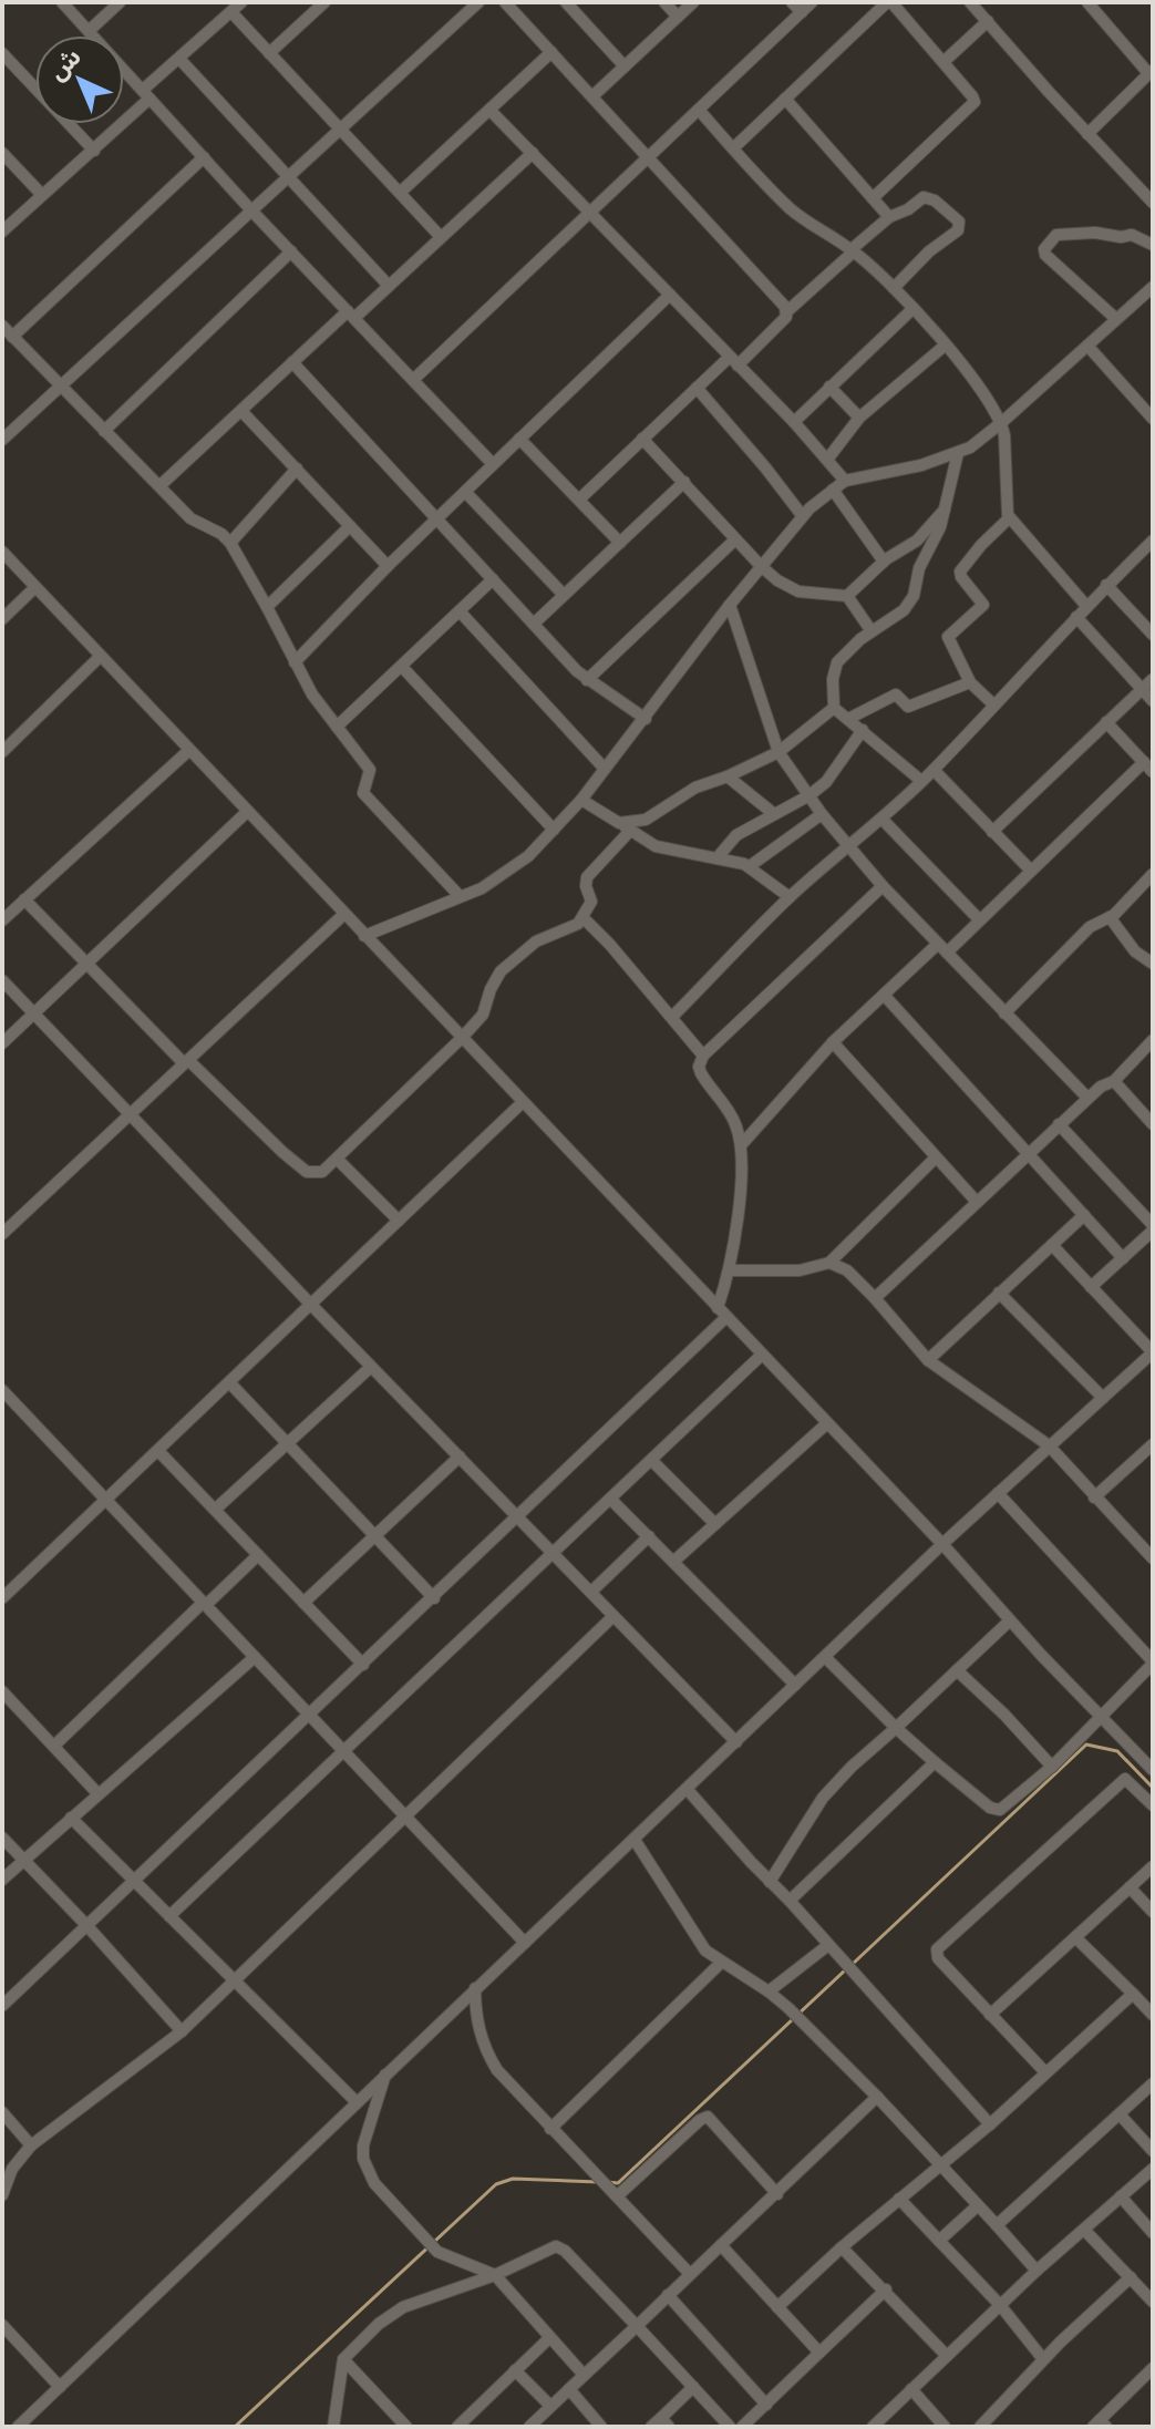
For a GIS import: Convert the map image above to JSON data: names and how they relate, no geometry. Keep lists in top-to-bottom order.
{
  "north": "top left"
}
